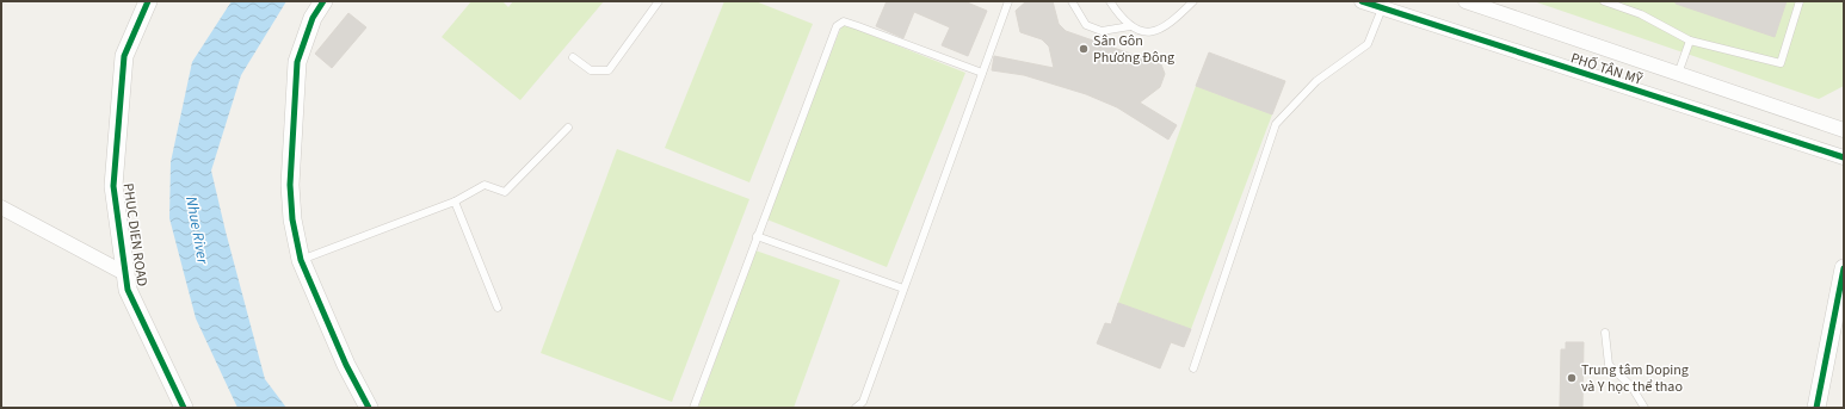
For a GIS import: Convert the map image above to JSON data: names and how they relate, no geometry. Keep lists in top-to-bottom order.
{
  "streets": {
    "street": ["PHỐ TÂN MỸ", "PHUC DIEN ROAD"]
  },
  "water": ["Nhue River"],
  "places": ["Sân Gôn Phương Đông", "Trung tâm Doping và Y học thể thao"]
}
